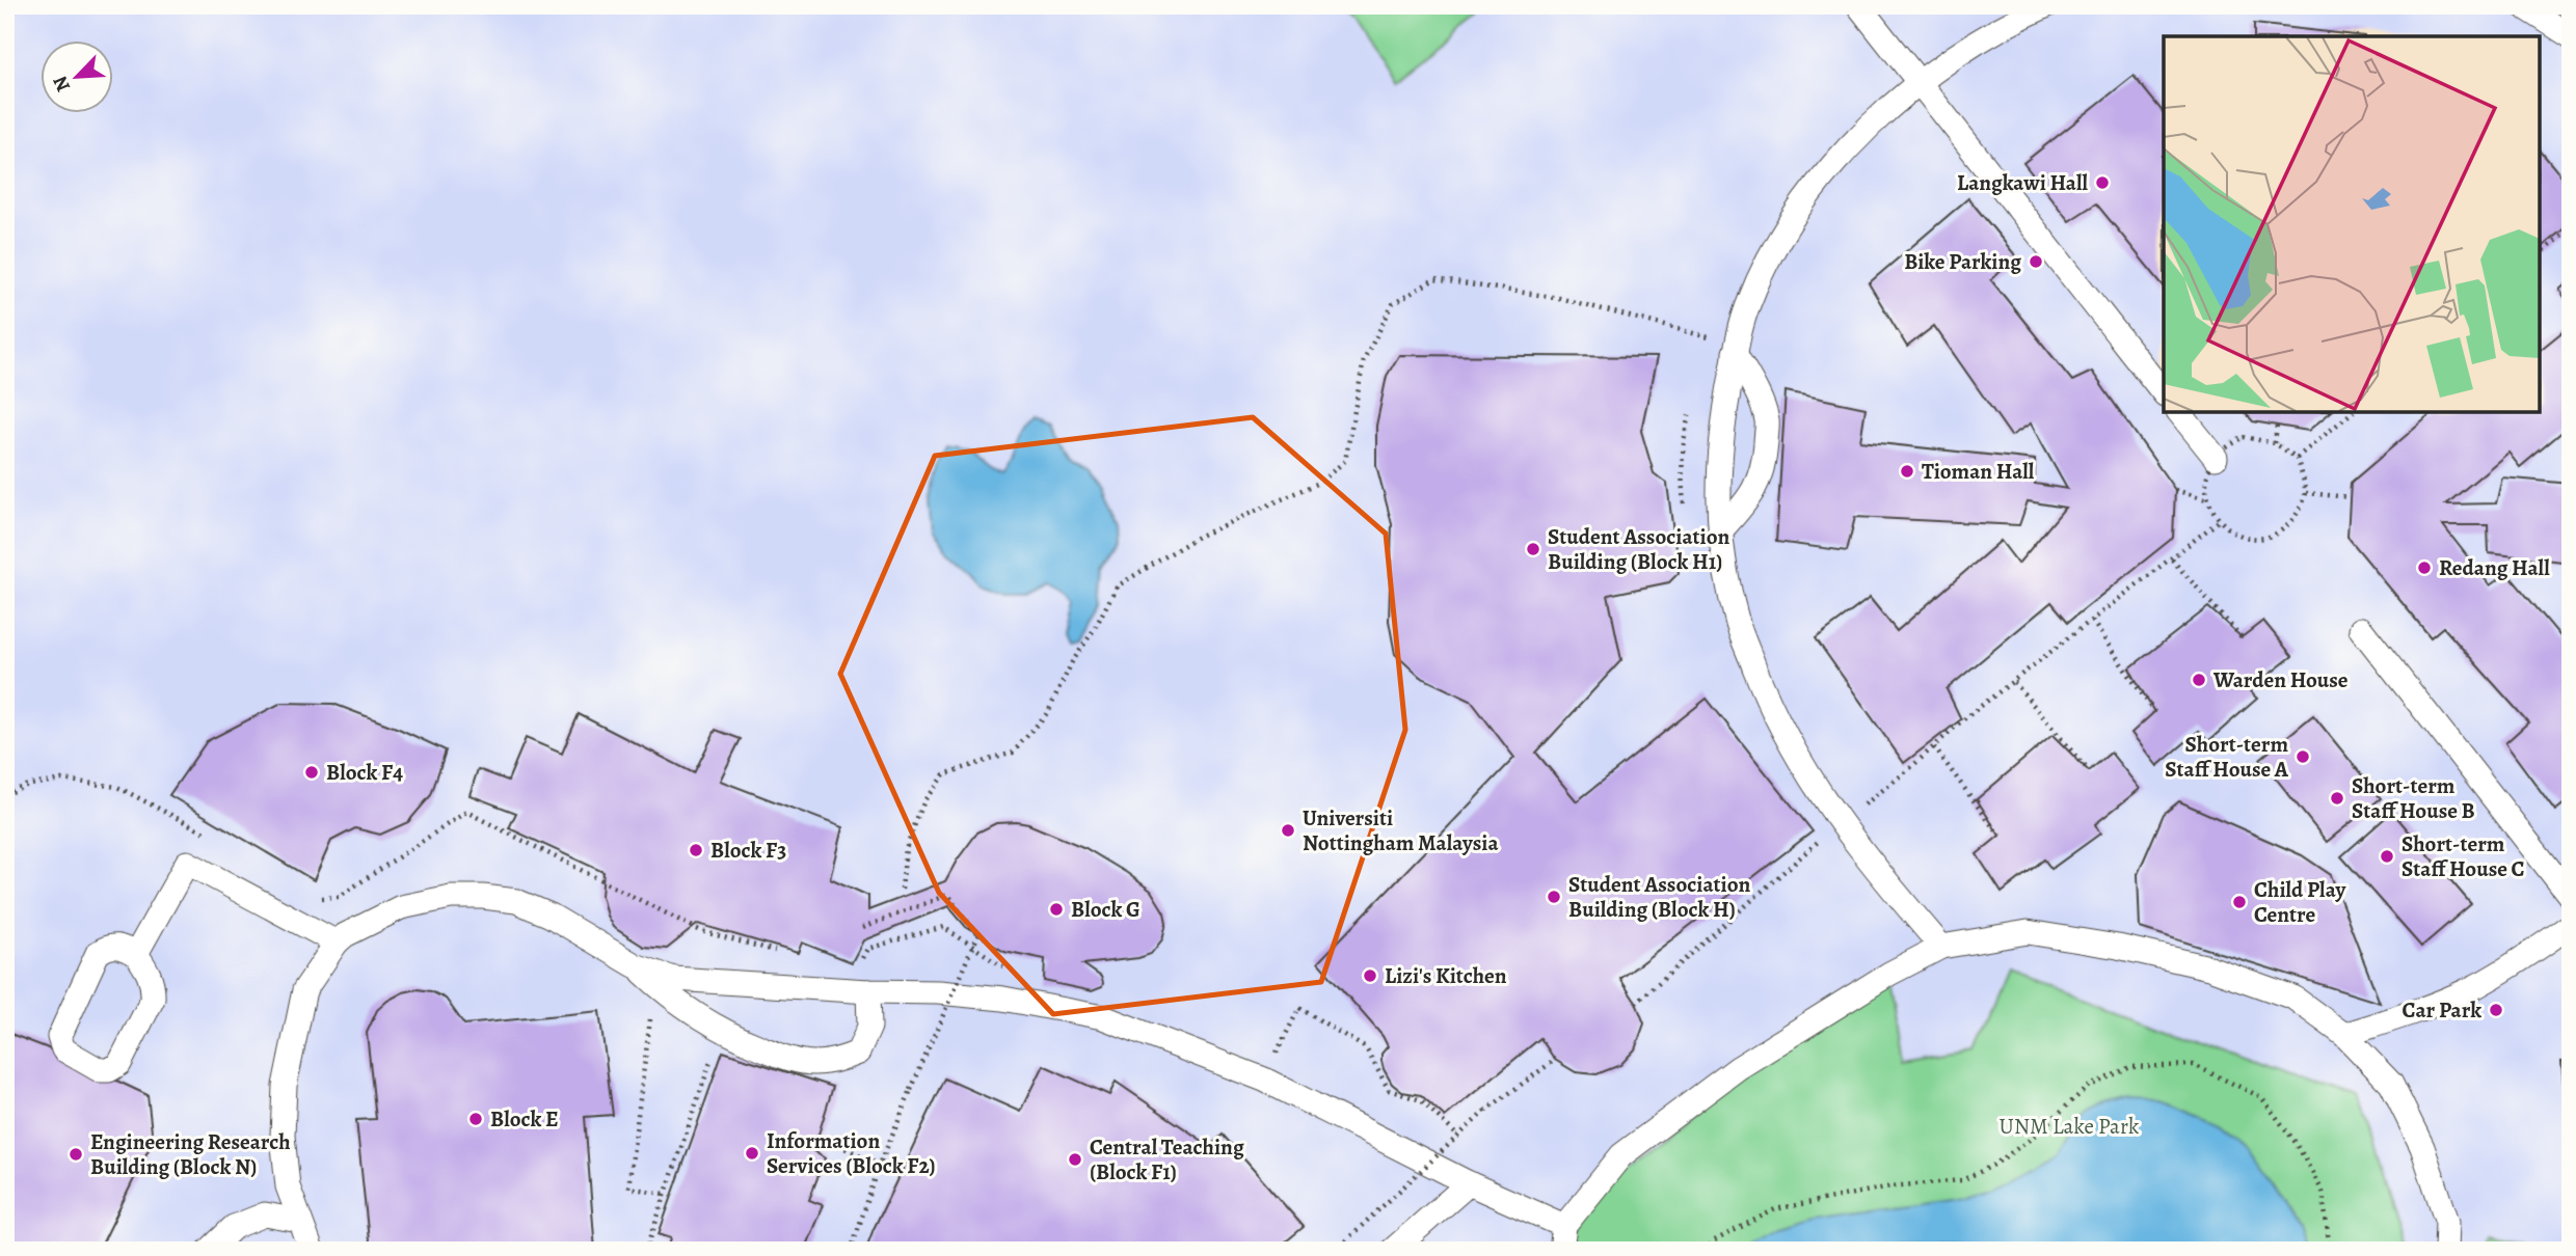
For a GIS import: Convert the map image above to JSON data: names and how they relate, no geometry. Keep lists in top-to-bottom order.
{
  "parks": ["UNM Lake Park"],
  "places": [
    "Langkawi Hall",
    "Bike Parking",
    "Tioman Hall",
    "Student Association Building (Block H1)",
    "Redang Hall",
    "Warden House",
    "Short-term Staff House A",
    "Block F4",
    "Short-term Staff House B",
    "Universiti Nottingham Malaysia",
    "Block F3",
    "Short-term Staff House C",
    "Student Association Building (Block H)",
    "Child Play Centre",
    "Block G",
    "Lizi's Kitchen",
    "Car Park",
    "Block E",
    "Information Services (Block F2)",
    "Engineering Research Building (Block N)",
    "Central Teaching (Block F1)"
  ],
  "north": "bottom left"
}
